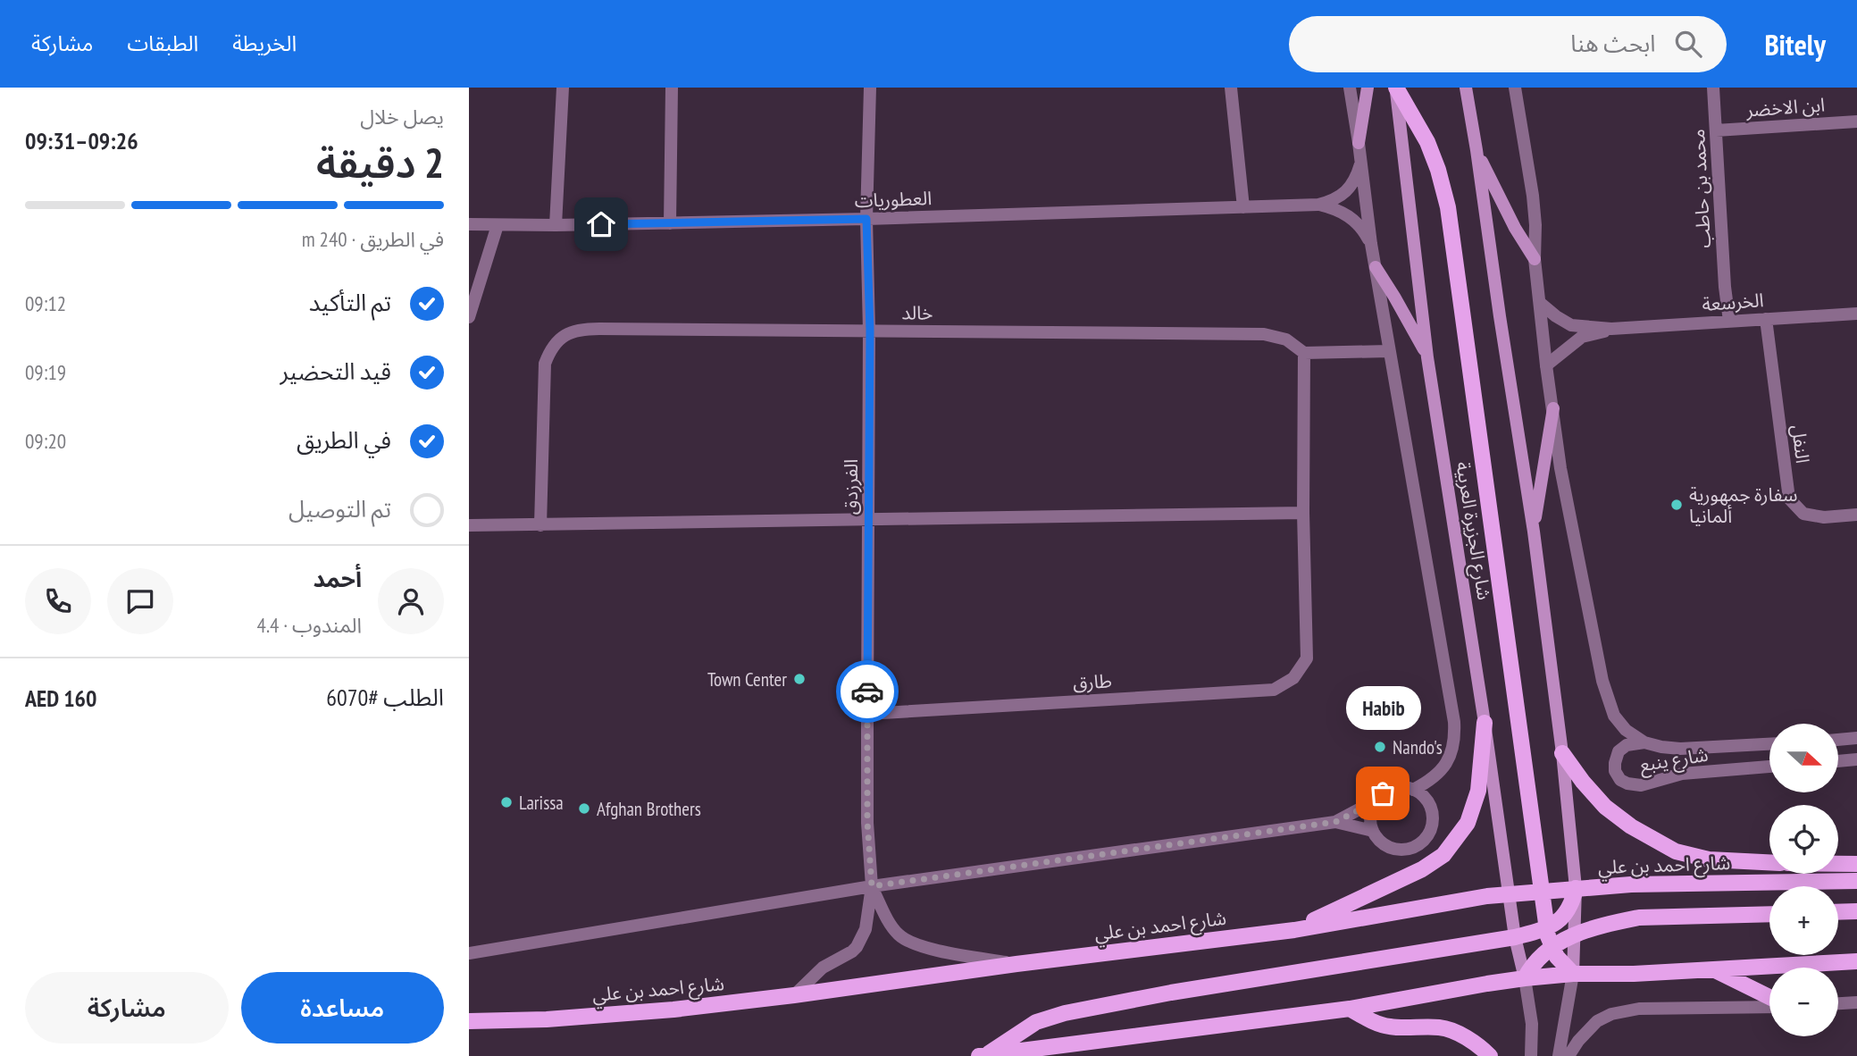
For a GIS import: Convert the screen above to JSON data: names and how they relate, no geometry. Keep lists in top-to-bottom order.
{
  "streets": {
    "main road": ["شارع الجزيرة العربية", "شارع احمد بن علي"],
    "street": [
      "ابن الاخضر",
      "محمد بن حاطب",
      "العطوريات",
      "الخرسعة",
      "خالد",
      "النفل",
      "الفرزدق",
      "طارق",
      "شارع ينبع"
    ]
  },
  "crossings": [
    ["ابن الاخضر", "محمد بن حاطب"],
    ["محمد بن حاطب", "الخرسعة"],
    ["العطوريات", "الفرزدق"],
    ["الخرسعة", "النفل"],
    ["خالد", "الفرزدق"],
    ["الفرزدق", "طارق"],
    ["الفرزدق", "شارع احمد بن علي"],
    ["شارع الجزيرة العربية", "شارع احمد بن علي"]
  ],
  "places": [
    "سفارة جمهورية ألمانيا",
    "Town Center",
    "Nando's",
    "Habib",
    "Larissa",
    "Afghan Brothers"
  ],
  "north": "right",
  "page": {
    "header": "Bitely",
    "search": "ابحث هنا",
    "nav": ["الخريطة", "الطبقات", "مشاركة"],
    "heading": ["2 دقيقة", "يصل خلال", "09:26–09:31"],
    "panel": [
      "أحمد",
      "المندوب · 4.4",
      "الطلب #6070",
      "AED 160"
    ],
    "bar": "في الطريق · 240 m",
    "list": [
      ["تم التأكيد", "09:12"],
      ["قيد التحضير", "09:19"],
      ["في الطريق", "09:20"],
      "تم التوصيل"
    ],
    "bubble": "Habib",
    "map_buttons": ["+", "−"],
    "buttons": ["مساعدة", "مشاركة"]
  }
}
